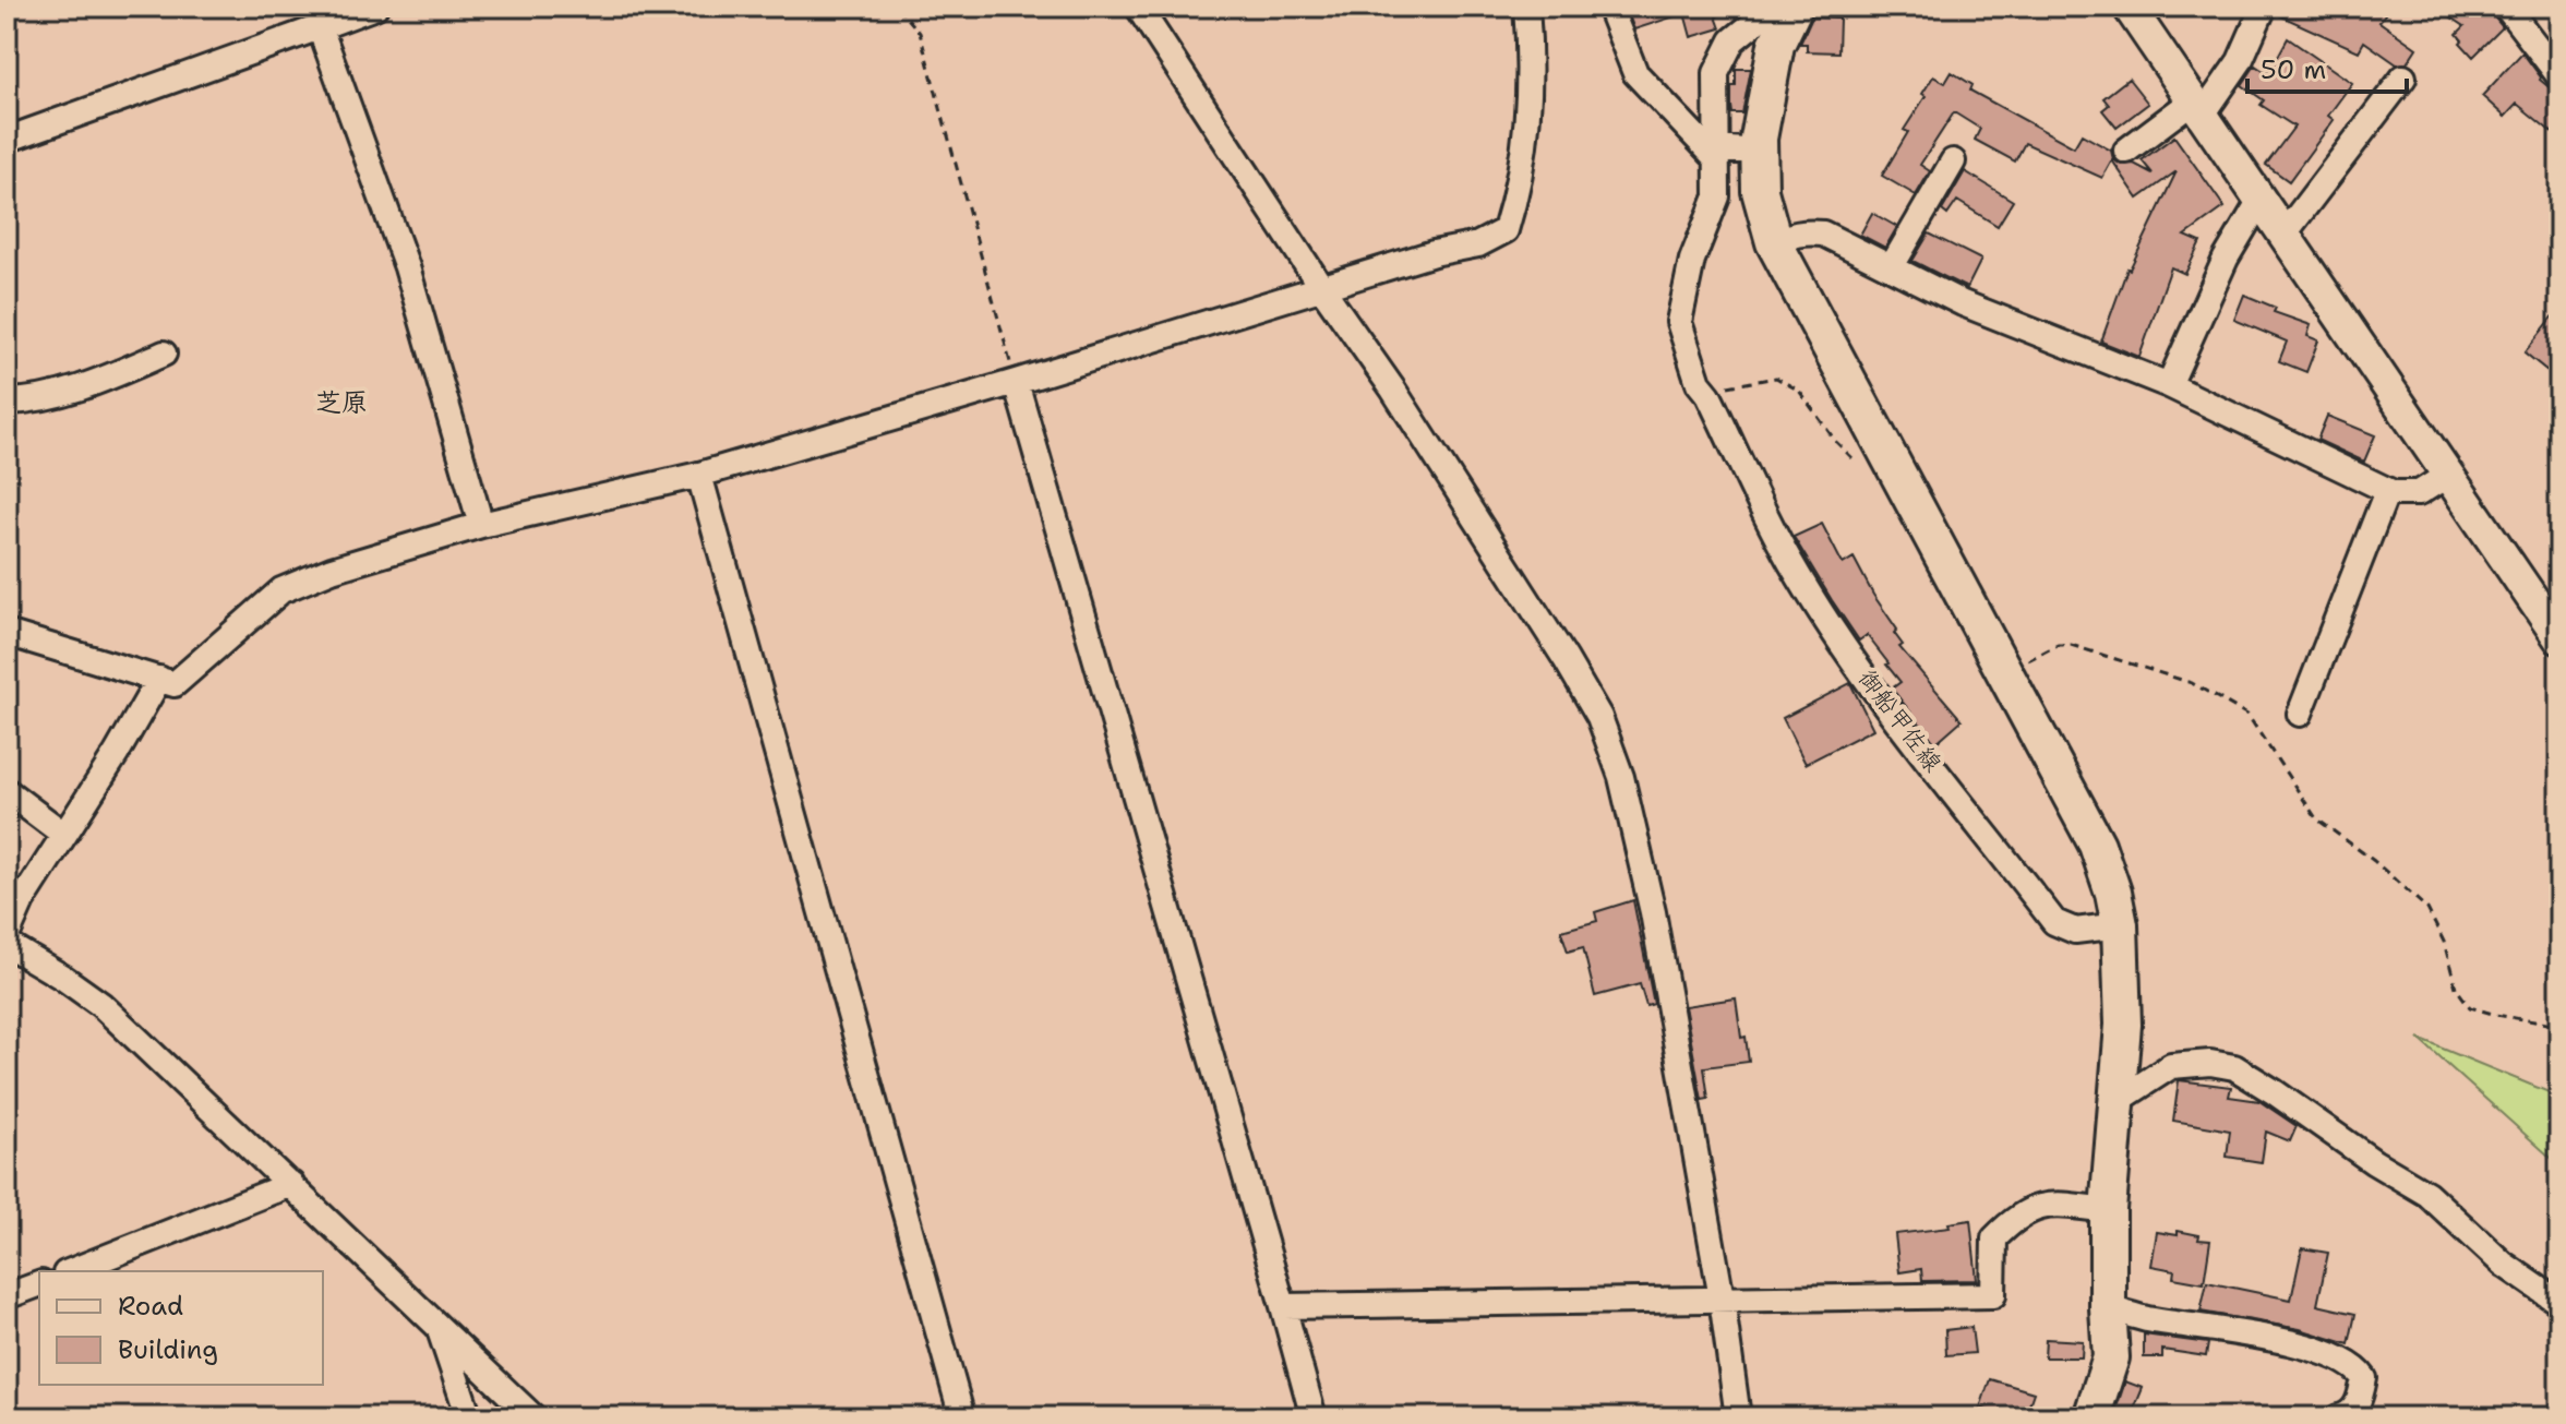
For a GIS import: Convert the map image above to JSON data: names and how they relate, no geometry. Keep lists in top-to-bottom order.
{
  "streets": {
    "street": ["御船甲佐線"]
  },
  "districts": ["芝原"],
  "legend": ["Road", "Building"],
  "scale_bar": "50 m"
}
